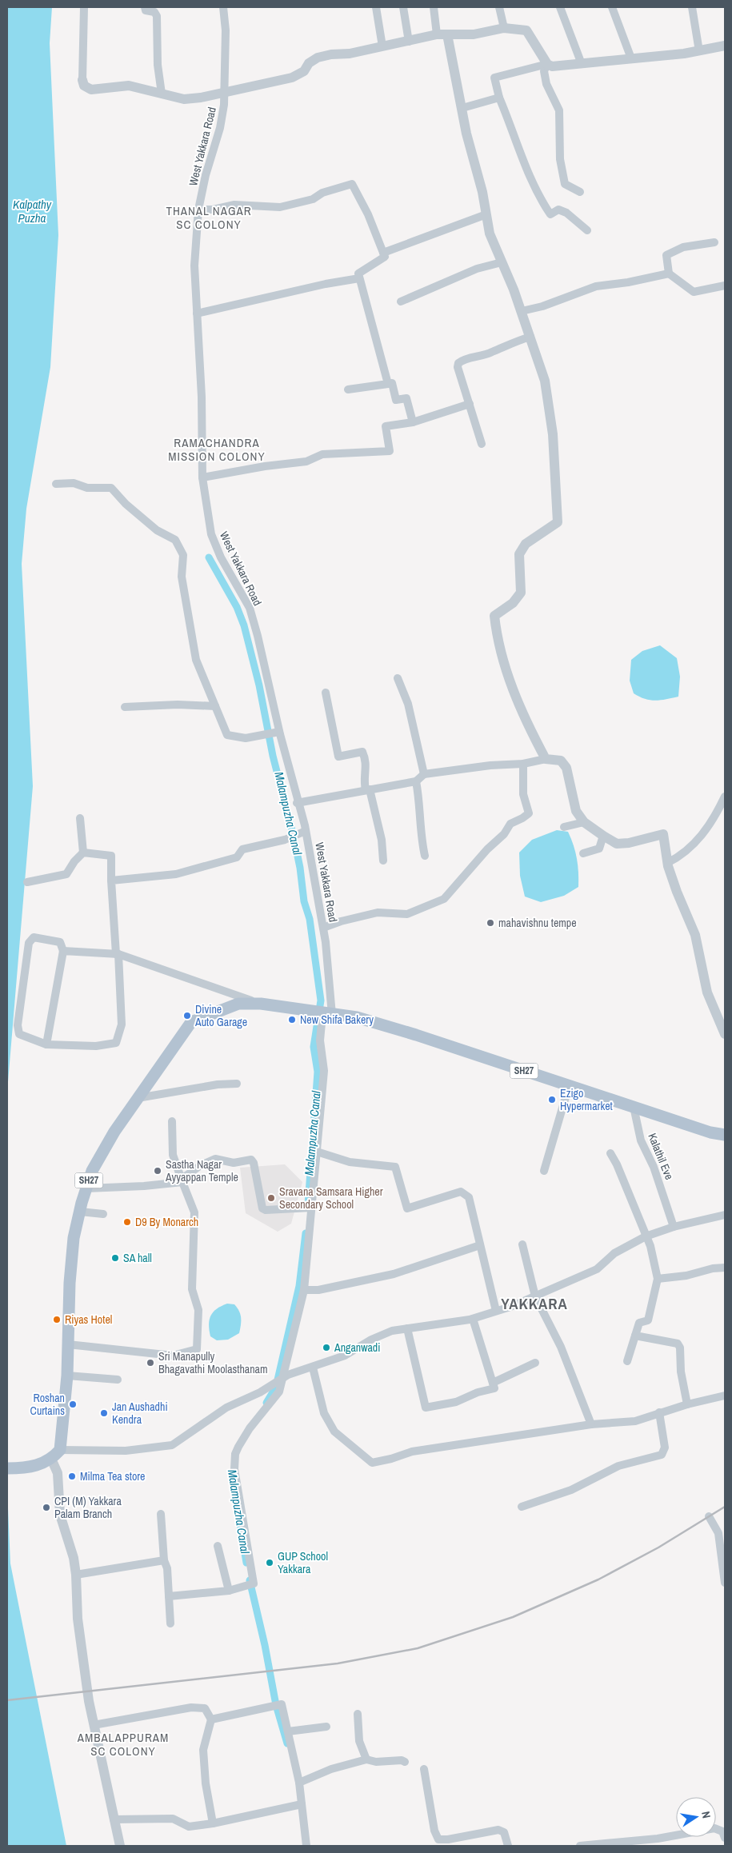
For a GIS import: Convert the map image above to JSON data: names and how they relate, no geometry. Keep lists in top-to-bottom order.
{
  "streets": {
    "main road": ["SH27"],
    "street": ["West Yakkara Road", "Kalathil Eve"]
  },
  "crossings": [
    ["West Yakkara Road", "SH27"],
    ["SH27", "Kalathil Eve"]
  ],
  "districts": [
    "THANAL NAGAR SC COLONY",
    "RAMACHANDRA MISSION COLONY",
    "YAKKARA",
    "AMBALAPPURAM SC COLONY"
  ],
  "water": ["Kalpathy Puzha", "Malampuzha Canal"],
  "places": [
    "mahavishnu tempe",
    "Divine Auto Garage",
    "New Shifa Bakery",
    "Ezigo Hypermarket",
    "Sastha Nagar Ayyappan Temple",
    "Sravana Samsara Higher Secondary School",
    "D9 By Monarch",
    "SA hall",
    "Riyas Hotel",
    "Anganwadi",
    "Sri Manapully Bhagavathi Moolasthanam",
    "Roshan Curtains",
    "Jan Aushadhi Kendra",
    "Milma Tea store",
    "CPI (M) Yakkara Palam Branch",
    "GUP School Yakkara"
  ],
  "north": "right"
}
